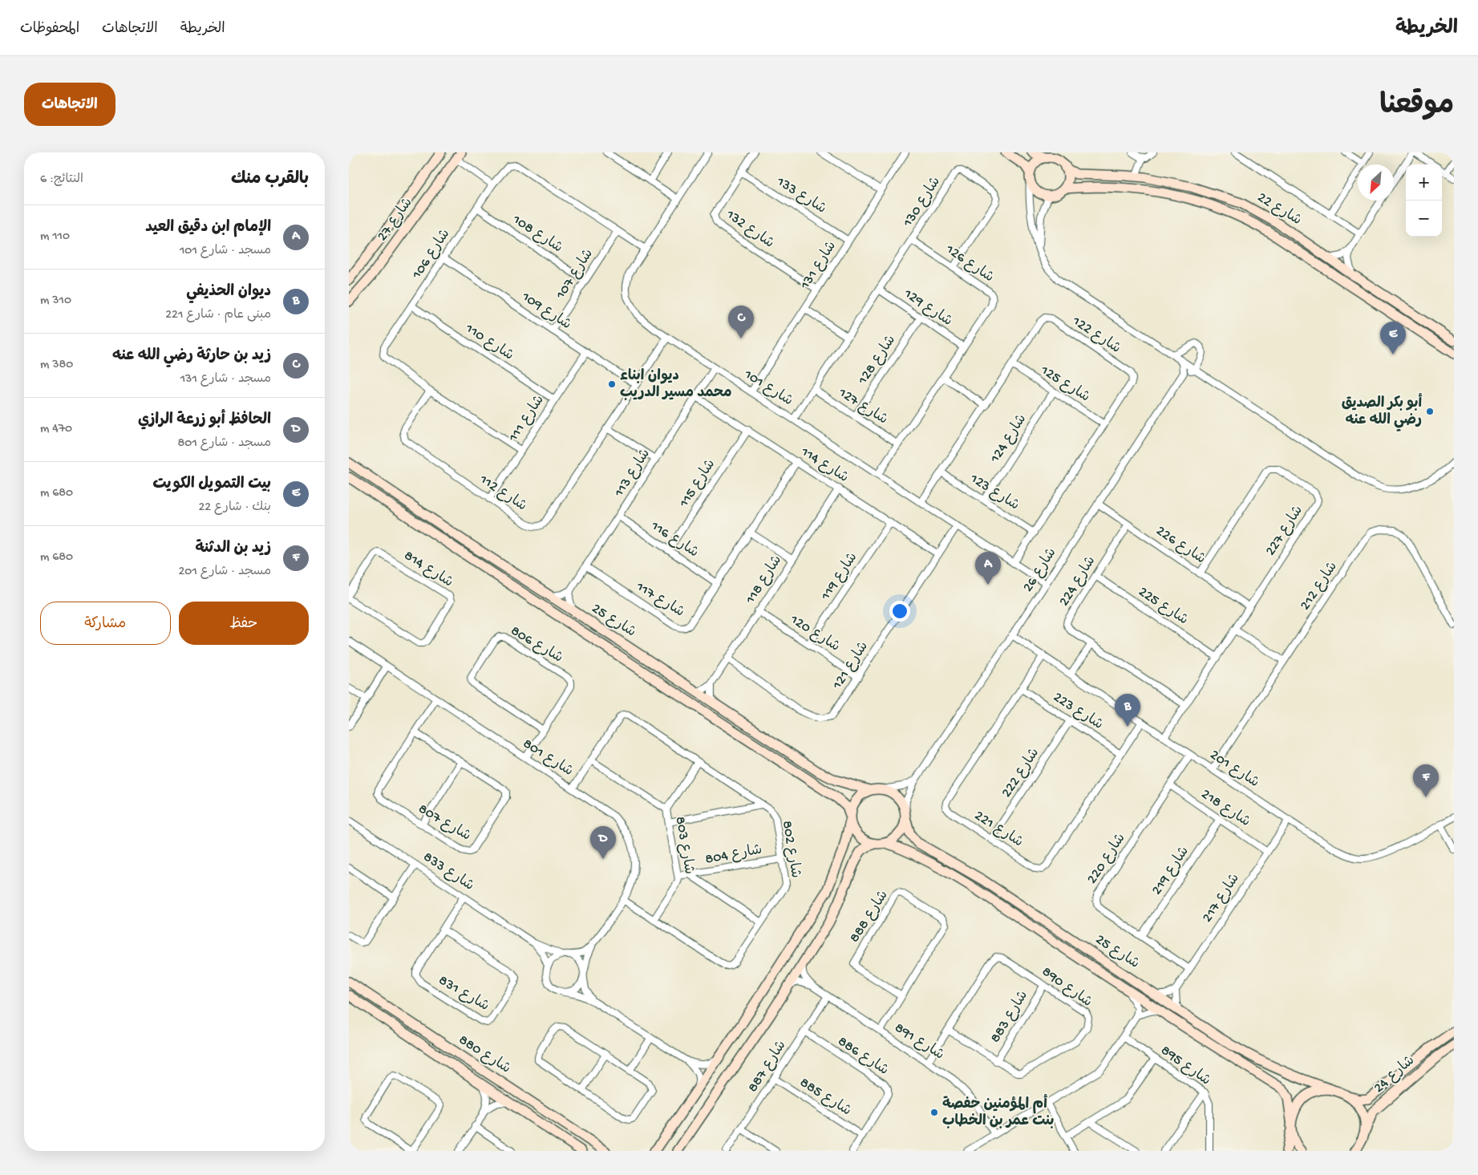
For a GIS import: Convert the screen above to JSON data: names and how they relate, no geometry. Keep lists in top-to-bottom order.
{
  "streets": {
    "street": [
      "شارع 133",
      "شارع 130",
      "شارع 22",
      "شارع 27",
      "شارع 132",
      "شارع 108",
      "شارع 106",
      "شارع 126",
      "شارع 131",
      "شارع 107",
      "شارع 129",
      "شارع 109",
      "شارع 122",
      "شارع 110",
      "شارع 128",
      "شارع 125",
      "شارع 101",
      "شارع 127",
      "شارع 111",
      "شارع 124",
      "شارع 114",
      "شارع 113",
      "شارع 115",
      "شارع 123",
      "شارع 112",
      "شارع 227",
      "شارع 116",
      "شارع 226",
      "شارع 814",
      "شارع 26",
      "شارع 119",
      "شارع 118",
      "شارع 224",
      "شارع 212",
      "شارع 117",
      "شارع 225",
      "شارع 25",
      "شارع 120",
      "شارع 806",
      "شارع 121",
      "شارع 223",
      "شارع 801",
      "شارع 201",
      "شارع 222",
      "شارع 218",
      "شارع 807",
      "شارع 221",
      "شارع 803",
      "شارع 802",
      "شارع 804",
      "شارع 220",
      "شارع 219",
      "شارع 833",
      "شارع 217",
      "شارع 888",
      "شارع 890",
      "شارع 831",
      "شارع 883",
      "شارع 891",
      "شارع 880",
      "شارع 886",
      "شارع 895",
      "شارع 887",
      "شارع 24",
      "شارع 885"
    ]
  },
  "crossings": [
    ["شارع 133", "شارع 132"],
    ["شارع 133", "شارع 131"],
    ["شارع 130", "شارع 126"],
    ["شارع 130", "شارع 129"],
    ["شارع 130", "شارع 101"],
    ["شارع 130", "شارع 127"],
    ["شارع 132", "شارع 131"],
    ["شارع 108", "شارع 106"],
    ["شارع 108", "شارع 107"],
    ["شارع 106", "شارع 107"],
    ["شارع 106", "شارع 109"],
    ["شارع 106", "شارع 110"],
    ["شارع 106", "شارع 101"],
    ["شارع 106", "شارع 111"],
    ["شارع 106", "شارع 112"],
    ["شارع 126", "شارع 129"],
    ["شارع 126", "شارع 101"],
    ["شارع 126", "شارع 127"],
    ["شارع 131", "شارع 101"],
    ["شارع 107", "شارع 109"],
    ["شارع 129", "شارع 128"],
    ["شارع 109", "شارع 111"],
    ["شارع 109", "شارع 112"],
    ["شارع 122", "شارع 125"],
    ["شارع 122", "شارع 101"],
    ["شارع 122", "شارع 123"],
    ["شارع 110", "شارع 111"],
    ["شارع 128", "شارع 127"],
    ["شارع 125", "شارع 124"],
    ["شارع 101", "شارع 113"],
    ["شارع 101", "شارع 112"],
    ["شارع 101", "شارع 26"],
    ["شارع 101", "شارع 121"],
    ["شارع 111", "شارع 112"],
    ["شارع 124", "شارع 123"],
    ["شارع 114", "شارع 113"],
    ["شارع 114", "شارع 115"],
    ["شارع 114", "شارع 119"],
    ["شارع 114", "شارع 118"],
    ["شارع 114", "شارع 117"],
    ["شارع 114", "شارع 121"],
    ["شارع 113", "شارع 116"],
    ["شارع 113", "شارع 117"],
    ["شارع 115", "شارع 116"],
    ["شارع 227", "شارع 226"],
    ["شارع 227", "شارع 224"],
    ["شارع 227", "شارع 225"],
    ["شارع 227", "شارع 201"],
    ["شارع 116", "شارع 117"],
    ["شارع 226", "شارع 26"],
    ["شارع 226", "شارع 224"],
    ["شارع 26", "شارع 25"],
    ["شارع 26", "شارع 201"],
    ["شارع 119", "شارع 120"],
    ["شارع 118", "شارع 120"],
    ["شارع 118", "شارع 121"],
    ["شارع 224", "شارع 225"],
    ["شارع 212", "شارع 201"],
    ["شارع 25", "شارع 24"],
    ["شارع 120", "شارع 121"],
    ["شارع 806", "شارع 801"],
    ["شارع 223", "شارع 222"],
    ["شارع 223", "شارع 221"],
    ["شارع 801", "شارع 807"],
    ["شارع 801", "شارع 802"],
    ["شارع 801", "شارع 833"],
    ["شارع 201", "شارع 221"],
    ["شارع 201", "شارع 220"],
    ["شارع 201", "شارع 217"],
    ["شارع 222", "شارع 221"],
    ["شارع 218", "شارع 220"],
    ["شارع 218", "شارع 219"],
    ["شارع 218", "شارع 217"],
    ["شارع 803", "شارع 802"],
    ["شارع 803", "شارع 804"],
    ["شارع 802", "شارع 804"],
    ["شارع 220", "شارع 219"],
    ["شارع 220", "شارع 217"],
    ["شارع 833", "شارع 831"],
    ["شارع 888", "شارع 891"],
    ["شارع 890", "شارع 883"],
    ["شارع 890", "شارع 891"],
    ["شارع 891", "شارع 887"],
    ["شارع 886", "شارع 887"],
    ["شارع 886", "شارع 885"],
    ["شارع 887", "شارع 885"]
  ],
  "places": ["ديوان ابناء محمد مسير الدريب", "أبو بكر الصديق رضي الله عنه", "أم المؤمنين حفصة بنت عمر بن الخطاب"],
  "north": "bottom left",
  "page": {
    "header": "الخريطة",
    "nav": ["الخريطة", "الاتجاهات", "المحفوظات"],
    "title": "موقعنا",
    "buttons": [
      "الاتجاهات",
      ["حفظ", "مشاركة"]
    ],
    "heading": ["بالقرب منك", "النتائج: 6"],
    "map_buttons": ["+", "−"],
    "list": [
      {
        "mark": "A",
        "name": "الإمام ابن دقيق العيد",
        "note": "مسجد · شارع 101",
        "value": "110 m"
      },
      {
        "mark": "B",
        "name": "ديوان الحذيفي",
        "note": "مبنى عام · شارع 221",
        "value": "310 m"
      },
      {
        "mark": "C",
        "name": "زيد بن حارثة رضي الله عنه",
        "note": "مسجد · شارع 131",
        "value": "380 m"
      },
      {
        "mark": "D",
        "name": "الحافظ أبو زرعة الرازي",
        "note": "مسجد · شارع 801",
        "value": "470 m"
      },
      {
        "mark": "E",
        "name": "بيت التمويل الكويت",
        "note": "بنك · شارع 22",
        "value": "680 m"
      },
      {
        "mark": "F",
        "name": "زيد بن الدثنة",
        "note": "مسجد · شارع 201",
        "value": "680 m"
      }
    ],
    "pins": [
      "C",
      "E",
      "A",
      "B",
      "F",
      "D"
    ]
  }
}
